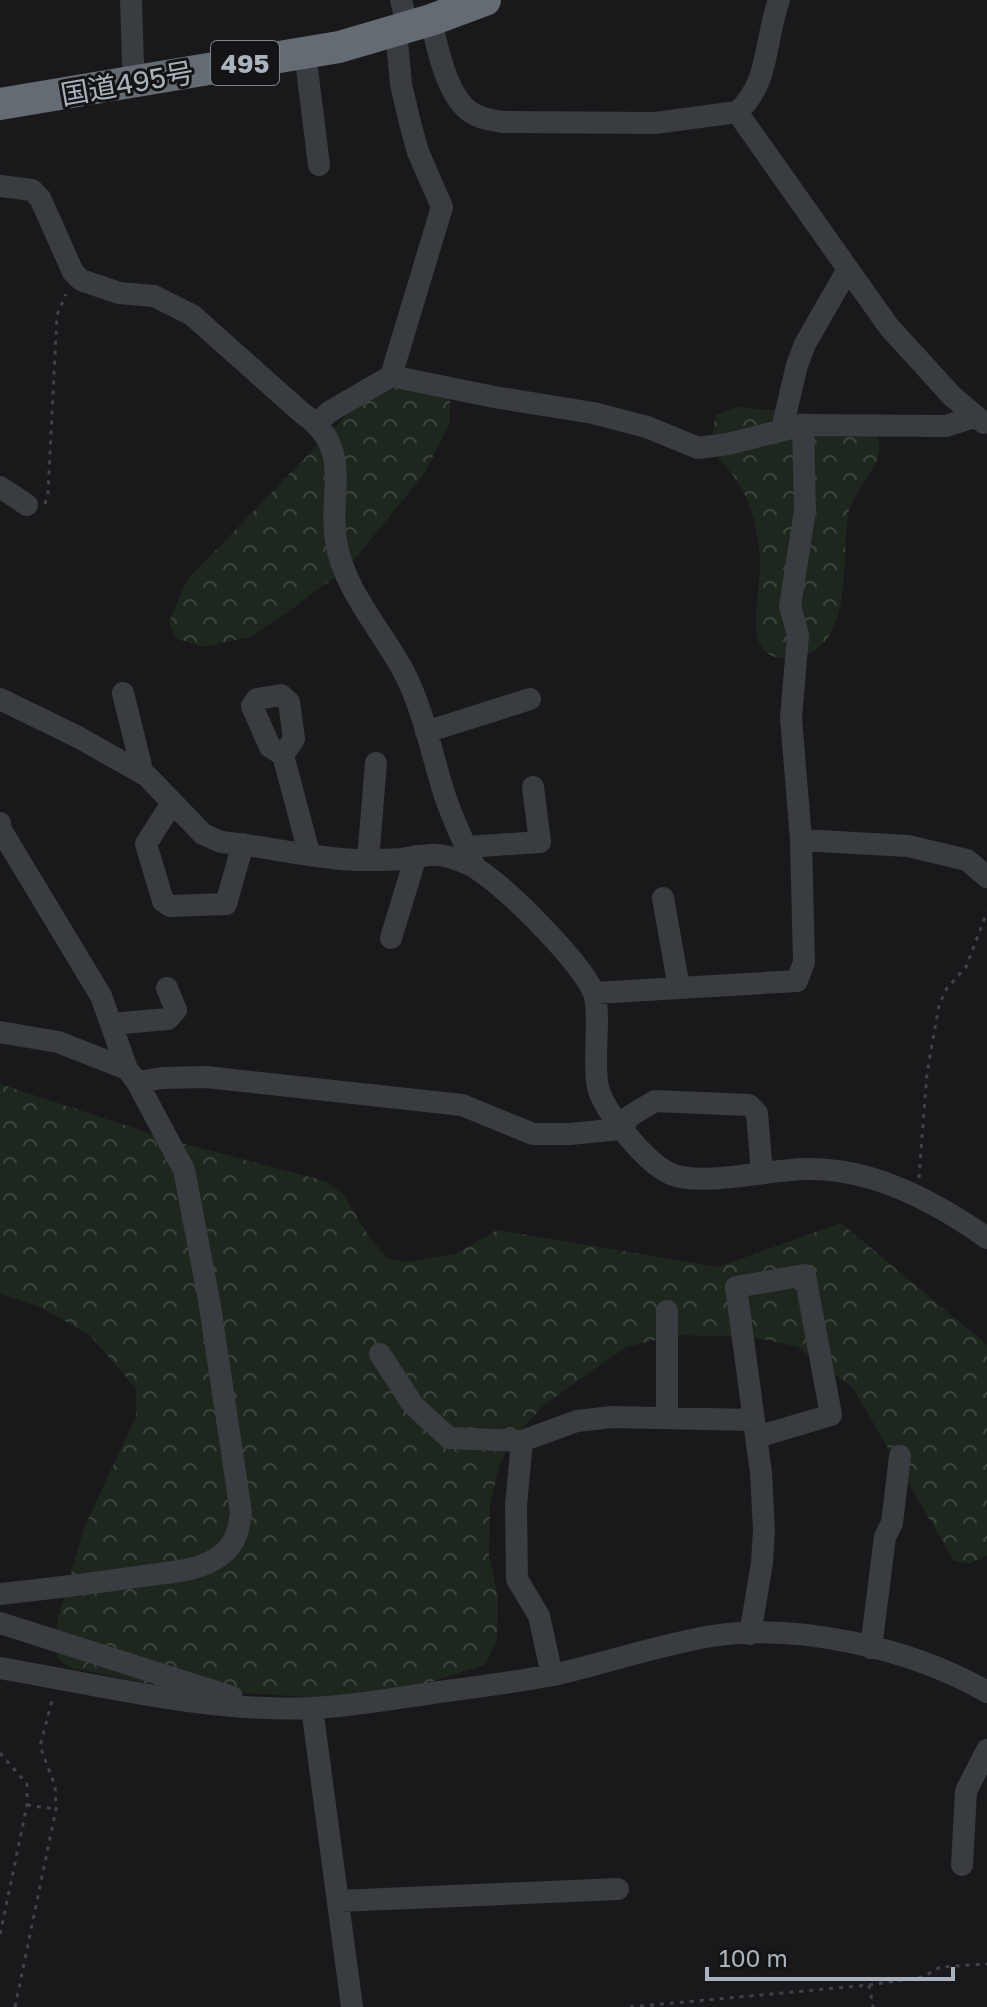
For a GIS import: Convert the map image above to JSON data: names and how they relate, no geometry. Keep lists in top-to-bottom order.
{
  "streets": {
    "highway": ["495", "国道495号"]
  },
  "scale_bar": "100 m"
}
